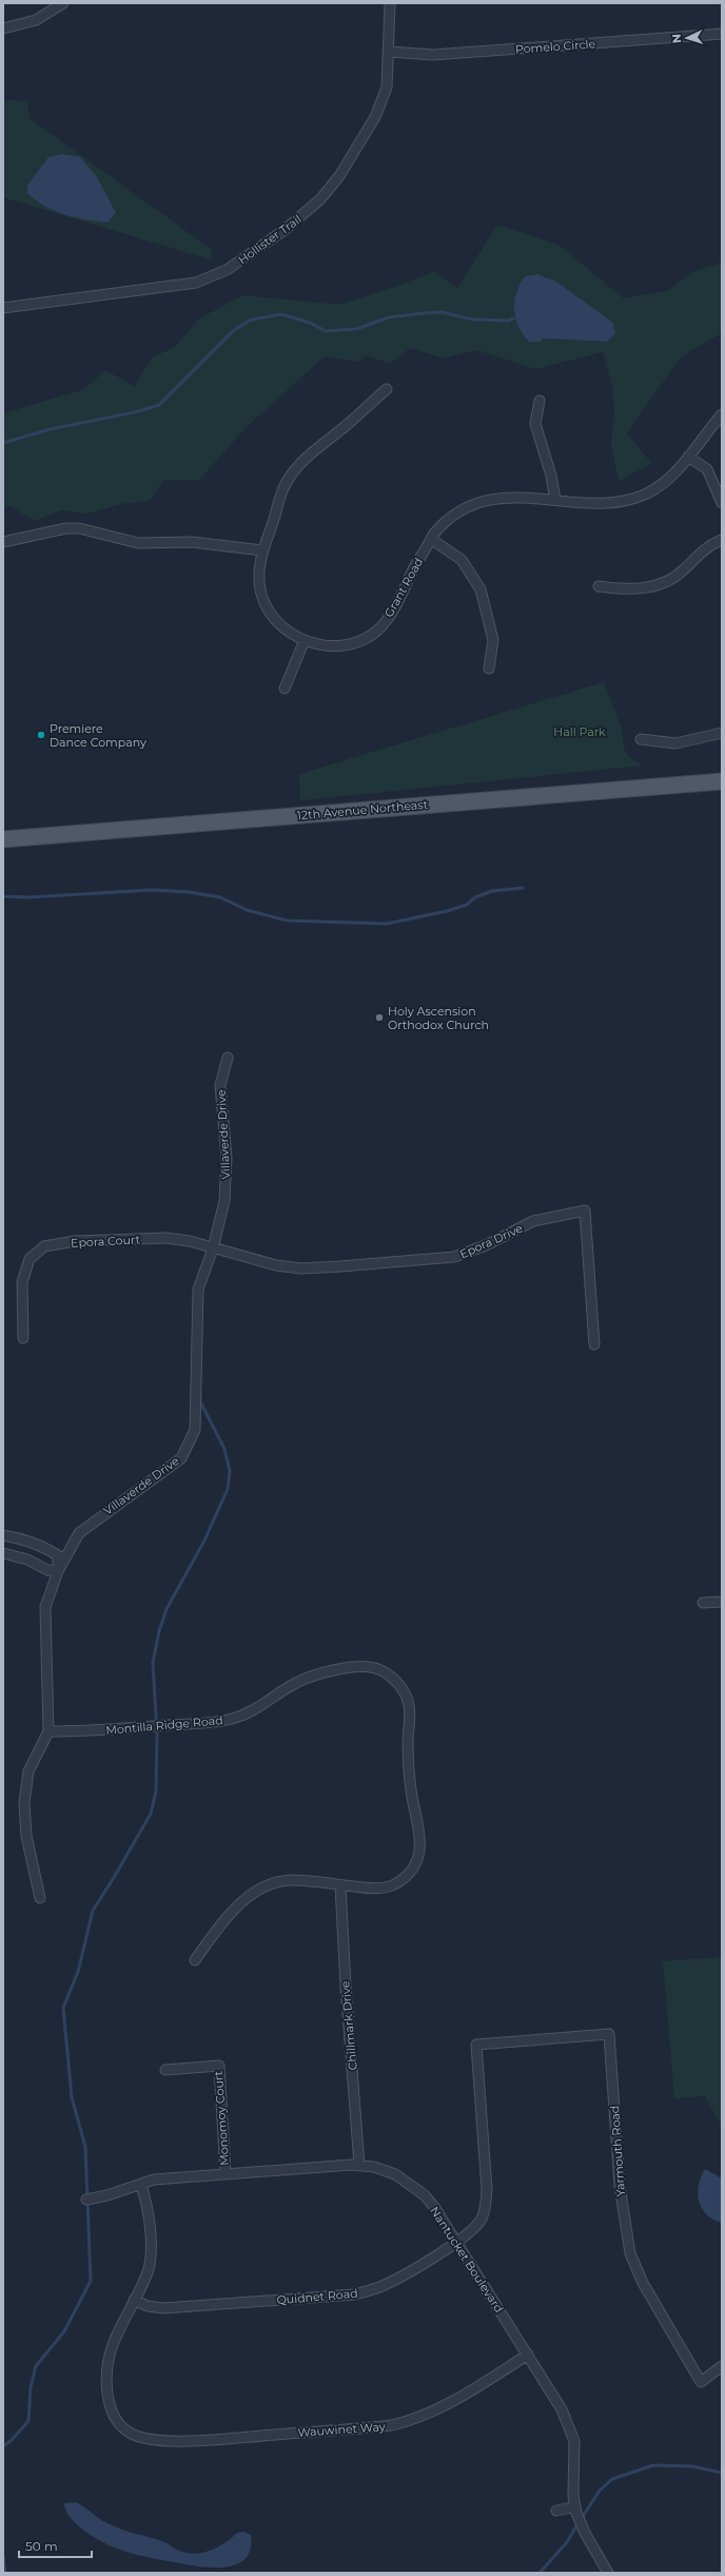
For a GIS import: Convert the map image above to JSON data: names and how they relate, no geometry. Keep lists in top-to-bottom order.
{
  "streets": {
    "main road": ["12th Avenue Northeast"],
    "street": [
      "Pomelo Circle",
      "Hollister Trail",
      "Grant Road",
      "Villaverde Drive",
      "Epora Court",
      "Epora Drive",
      "Montilla Ridge Road",
      "Chillmark Drive",
      "Monomoy Court",
      "Yarmouth Road",
      "Nantucket Boulevard",
      "Quidnet Road",
      "Wauwinet Way"
    ]
  },
  "crossings": [
    ["Pomelo Circle", "Hollister Trail"],
    ["Villaverde Drive", "Epora Court"],
    ["Villaverde Drive", "Epora Drive"],
    ["Villaverde Drive", "Montilla Ridge Road"],
    ["Epora Court", "Epora Drive"],
    ["Montilla Ridge Road", "Chillmark Drive"],
    ["Chillmark Drive", "Nantucket Boulevard"],
    ["Monomoy Court", "Nantucket Boulevard"],
    ["Yarmouth Road", "Quidnet Road"],
    ["Nantucket Boulevard", "Quidnet Road"],
    ["Nantucket Boulevard", "Wauwinet Way"],
    ["Quidnet Road", "Wauwinet Way"]
  ],
  "parks": ["Hall Park"],
  "places": ["Premiere Dance Company", "Holy Ascension Orthodox Church"],
  "scale_bar": "50 m",
  "north": "left"
}
